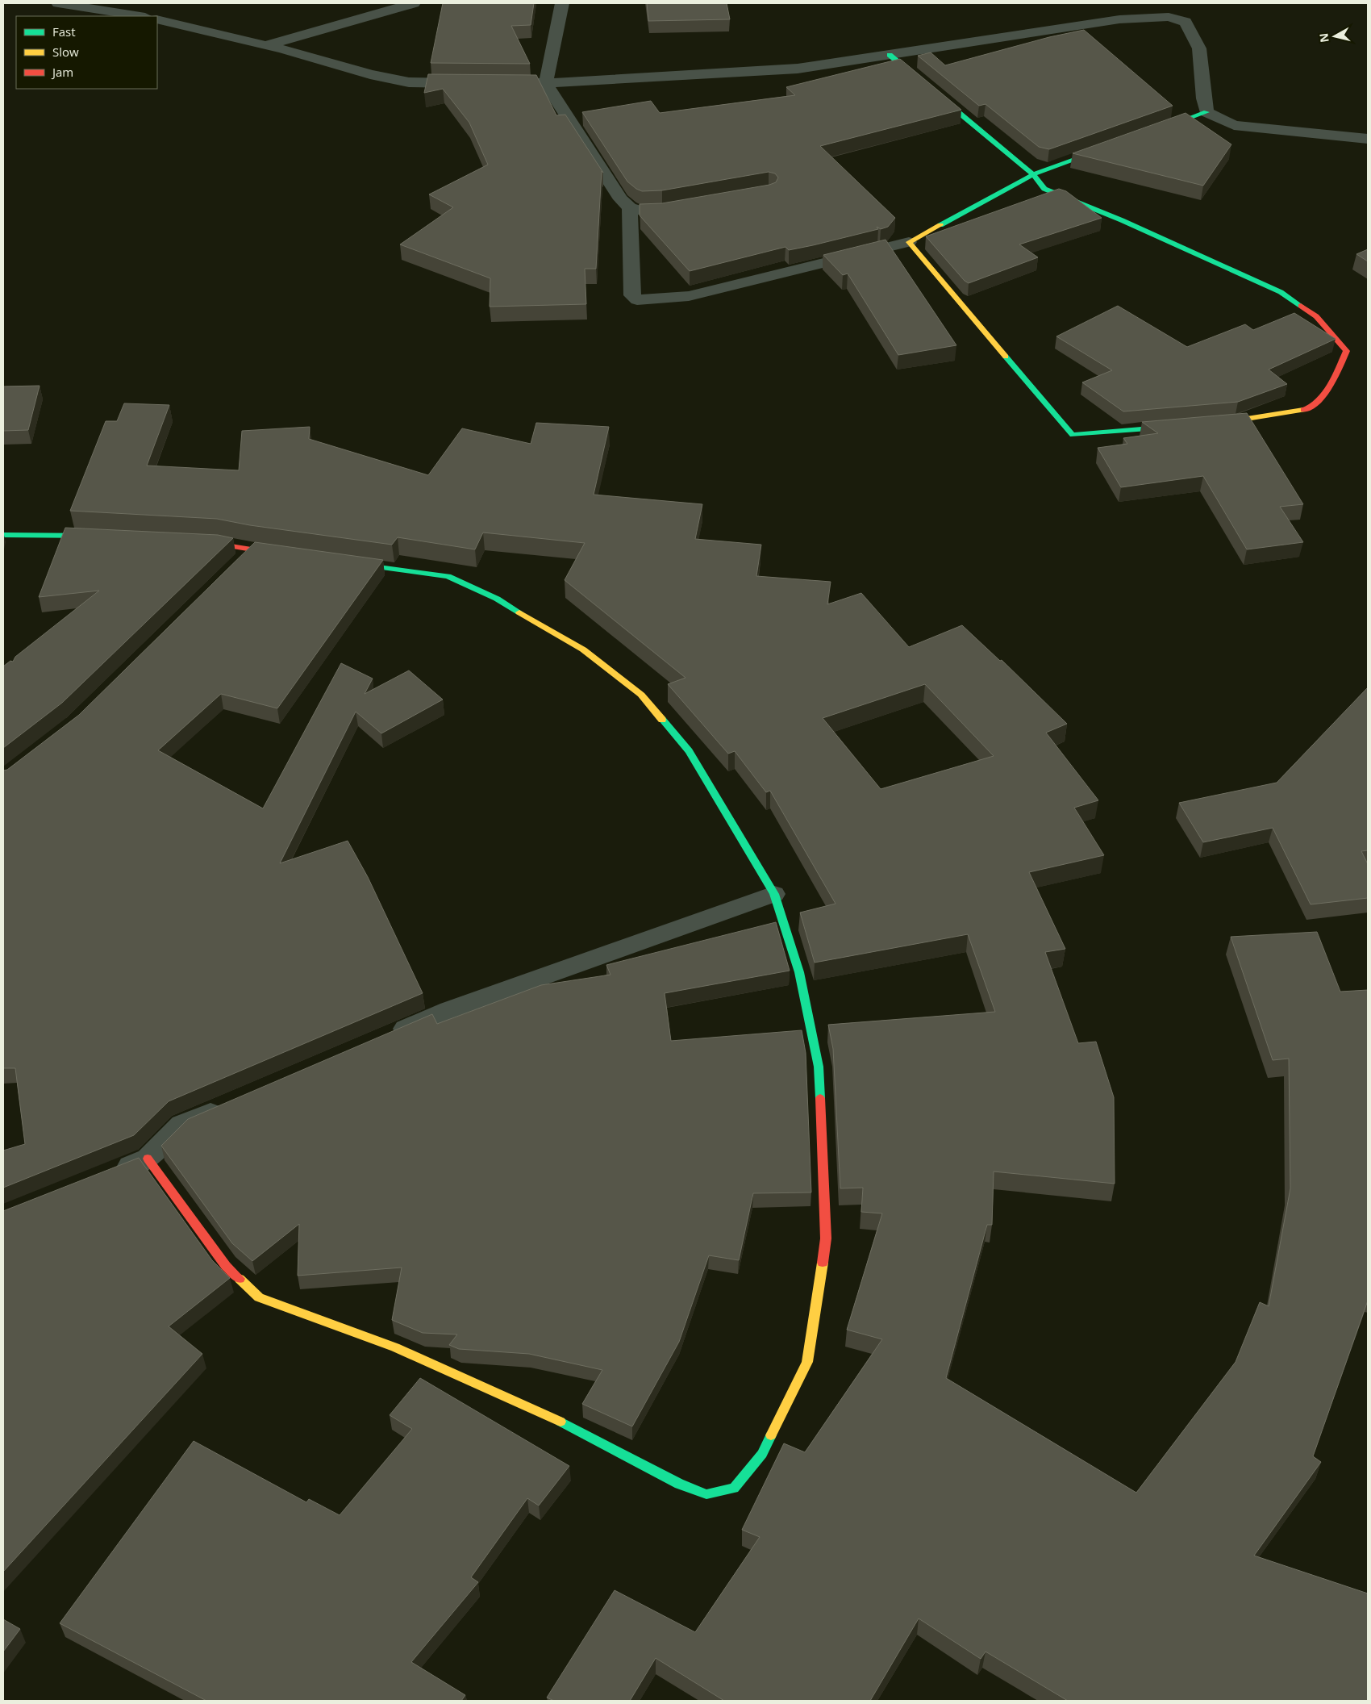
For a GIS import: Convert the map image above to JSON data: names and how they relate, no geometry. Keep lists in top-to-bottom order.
{
  "legend": ["Fast", "Slow", "Jam"],
  "north": "left"
}
